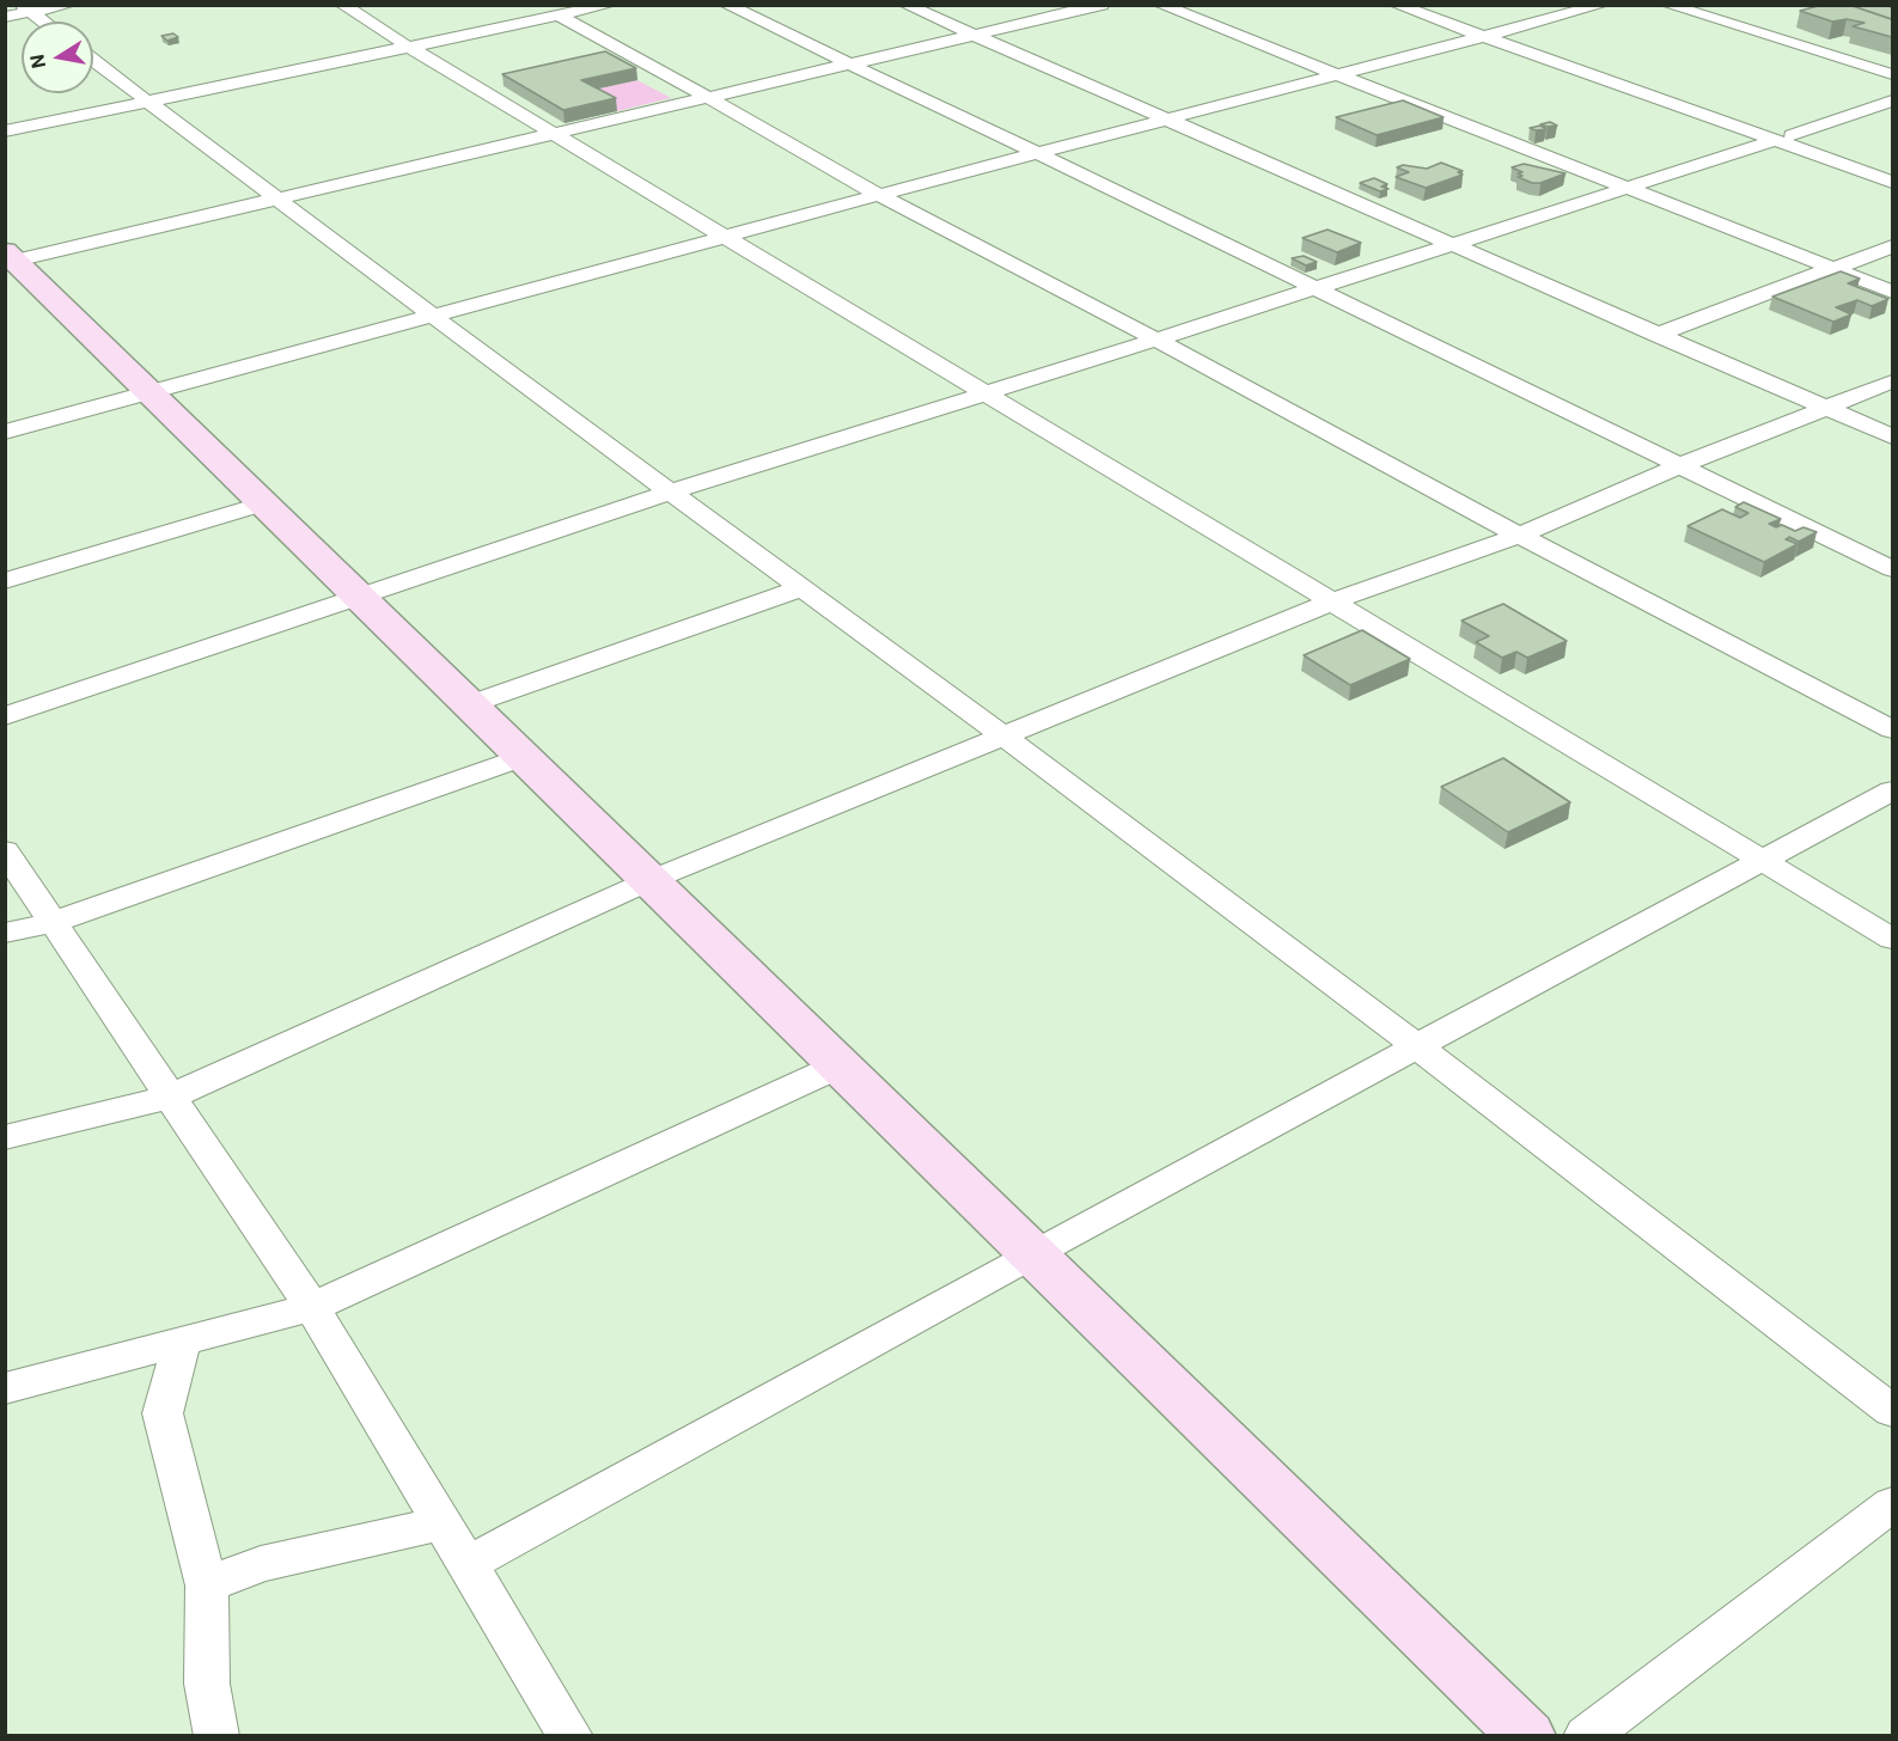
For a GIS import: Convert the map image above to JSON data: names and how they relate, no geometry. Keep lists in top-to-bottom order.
{
  "north": "left"
}
